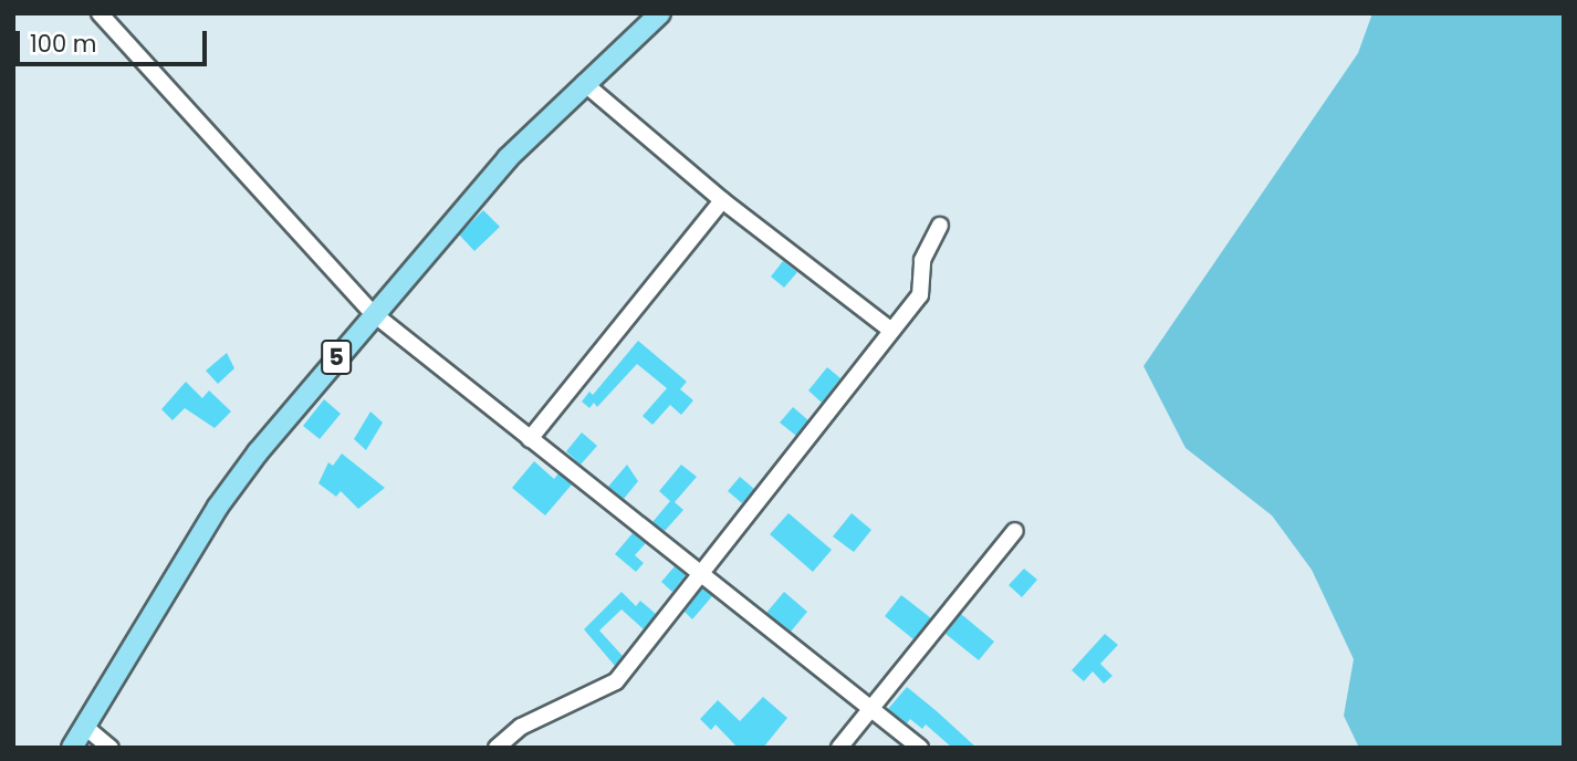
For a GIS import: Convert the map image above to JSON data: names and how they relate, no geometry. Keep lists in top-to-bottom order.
{
  "streets": {
    "main road": ["5"]
  },
  "scale_bar": "100 m"
}
